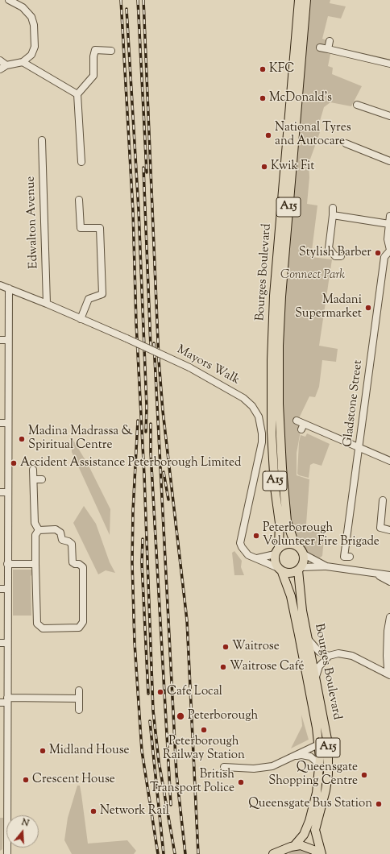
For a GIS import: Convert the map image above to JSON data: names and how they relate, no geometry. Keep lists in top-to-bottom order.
{
  "streets": {
    "main road": ["A15", "Bourges Boulevard"],
    "street": ["Edwalton Avenue", "Mayors Walk", "Gladstone Street"]
  },
  "crossings": [
    ["A15", "Bourges Boulevard"],
    ["A15", "Mayors Walk"],
    ["Edwalton Avenue", "Mayors Walk"],
    ["Bourges Boulevard", "Mayors Walk"]
  ],
  "parks": ["Connect Park"],
  "places": [
    "KFC",
    "McDonald's",
    "National Tyres and Autocare",
    "Kwik Fit",
    "Stylish Barber",
    "Madani Supermarket",
    "Madina Madrassa & Spiritual Centre",
    "Accident Assistance Peterborough Limited",
    "Peterborough Volunteer Fire Brigade",
    "Waitrose",
    "Waitrose Café",
    "Cafe Local",
    "Peterborough",
    "Peterborough Railway Station",
    "Midland House",
    "Queensgate Shopping Centre",
    "Crescent House",
    "British Transport Police",
    "Queensgate Bus Station",
    "Network Rail"
  ],
  "north": "top"
}
